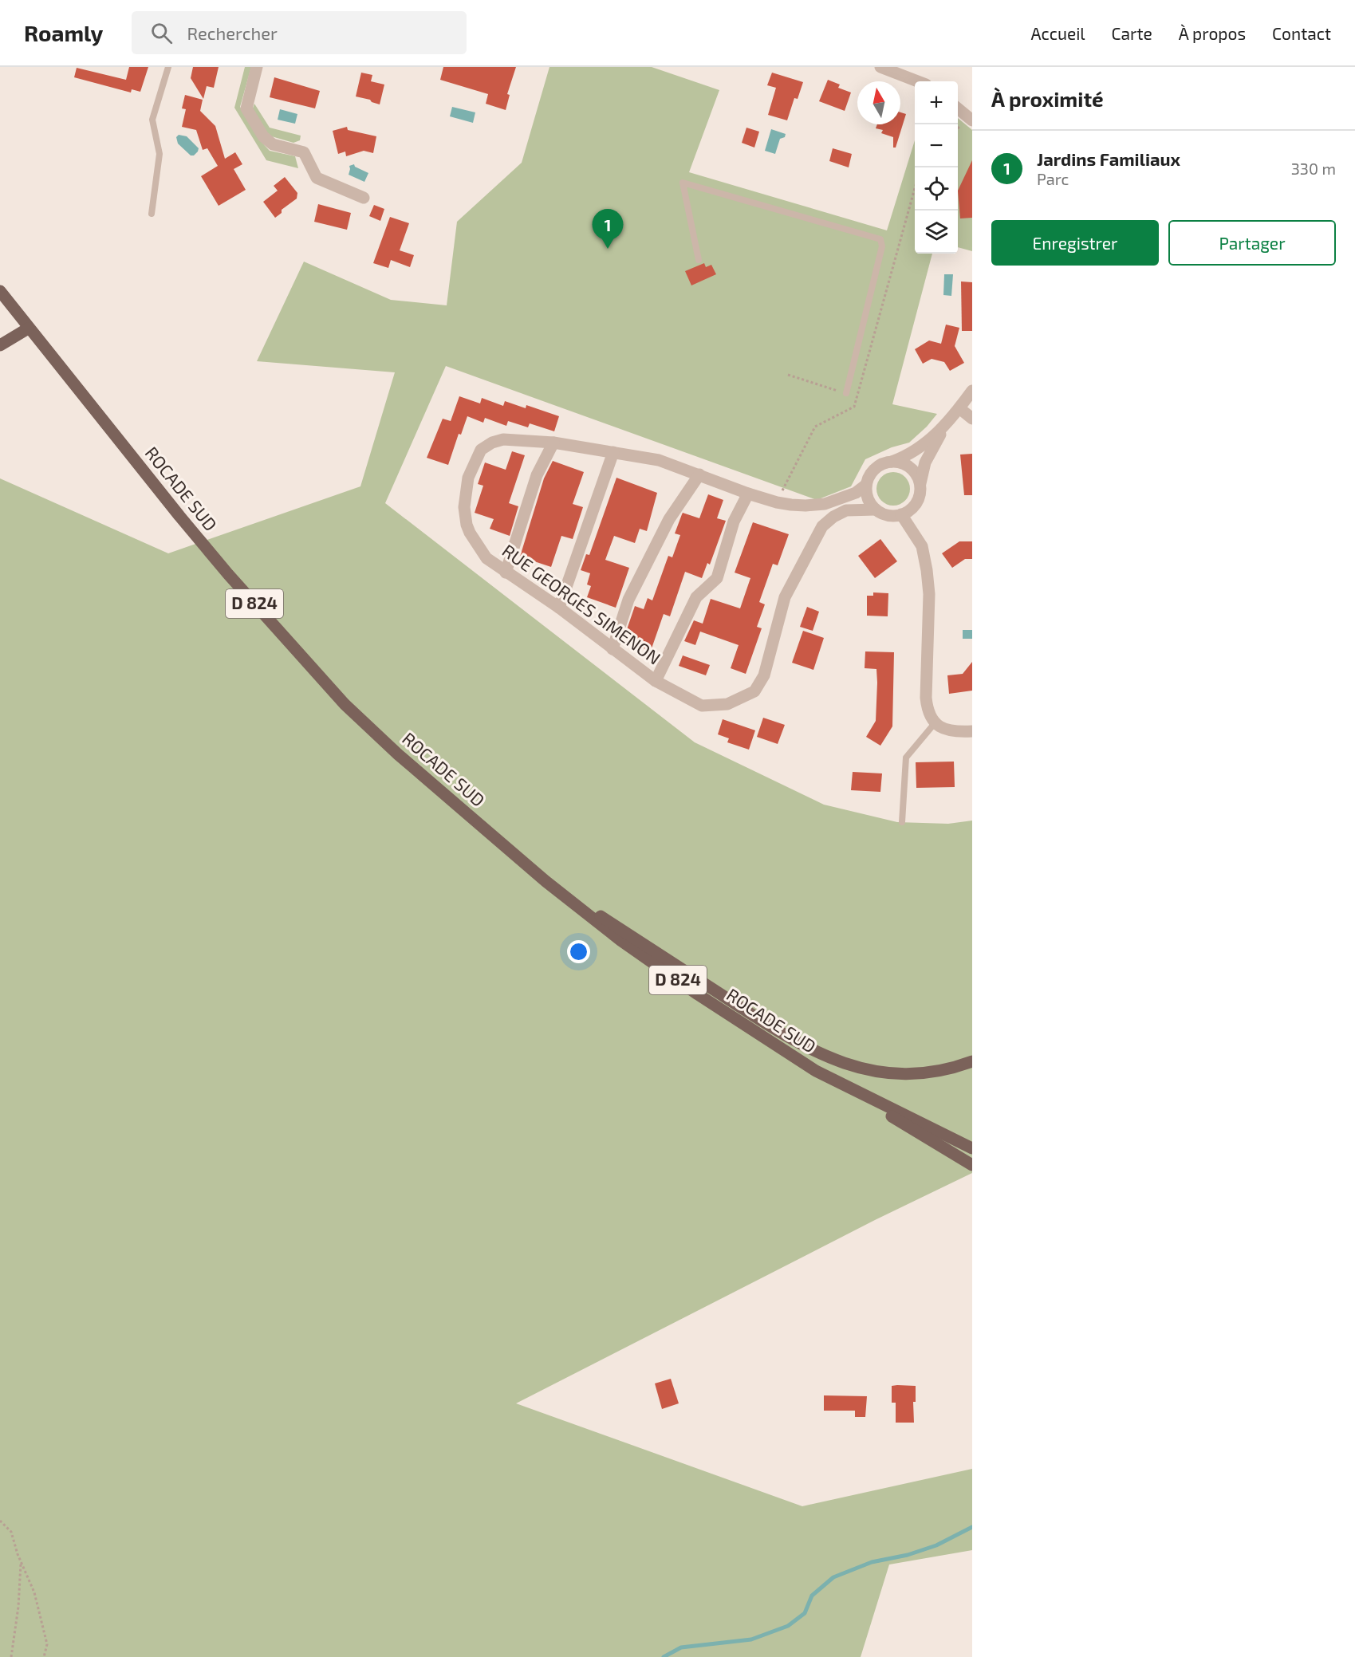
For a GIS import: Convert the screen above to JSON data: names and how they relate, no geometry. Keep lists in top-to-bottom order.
{
  "streets": {
    "main road": ["ROCADE SUD", "D 824"],
    "street": ["RUE GEORGES SIMENON"]
  },
  "north": "top",
  "page": {
    "header": "Roamly",
    "search": "Rechercher",
    "nav": [
      "Accueil",
      "Carte",
      "À propos",
      "Contact"
    ],
    "heading": "À proximité",
    "map_buttons": ["+", "−"],
    "list": [
      {
        "mark": "1",
        "name": "Jardins Familiaux",
        "note": "Parc",
        "value": "330 m"
      }
    ],
    "buttons": ["Enregistrer", "Partager"],
    "pins": "1"
  }
}
